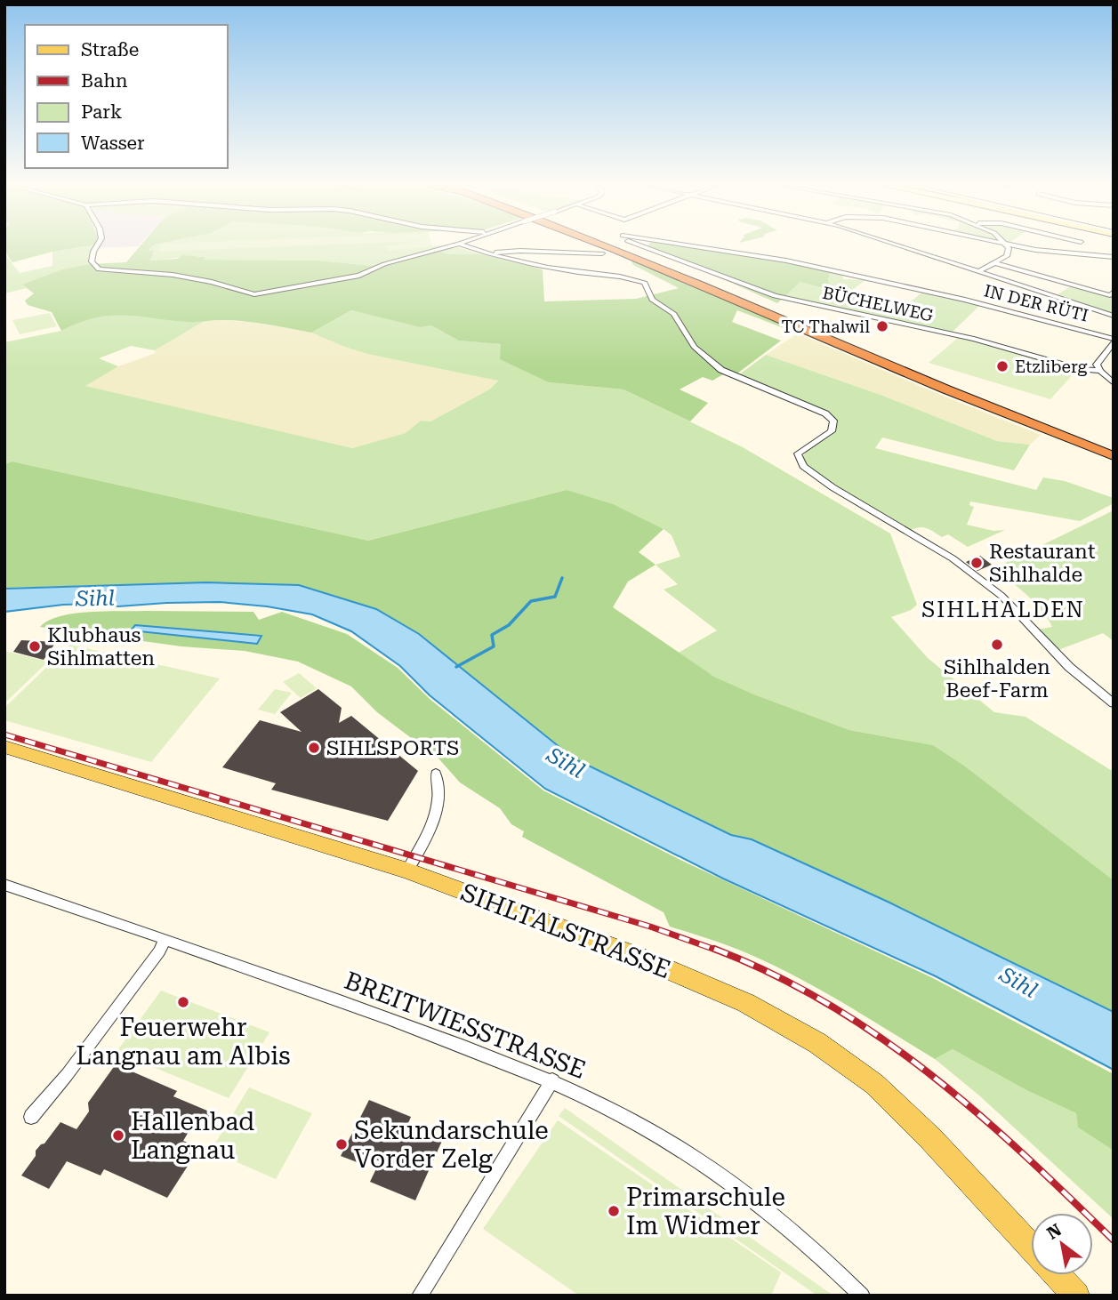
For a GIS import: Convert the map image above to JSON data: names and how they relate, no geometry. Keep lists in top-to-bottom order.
{
  "streets": {
    "main road": ["SIHLTALSTRASSE"],
    "street": ["IN DER RÜTI", "BÜCHELWEG", "BREITWIESSTRASSE"]
  },
  "districts": ["SIHLHALDEN"],
  "water": ["Sihl"],
  "places": [
    "TC Thalwil",
    "Etzliberg",
    "Restaurant Sihlhalde",
    "Sihlhalden Beef-Farm",
    "Klubhaus Sihlmatten",
    "SIHLSPORTS",
    "Feuerwehr Langnau am Albis",
    "Hallenbad Langnau",
    "Sekundarschule Vorder Zelg",
    "Primarschule Im Widmer"
  ],
  "legend": [
    "Straße",
    "Bahn",
    "Park",
    "Wasser"
  ],
  "north": "top left"
}
